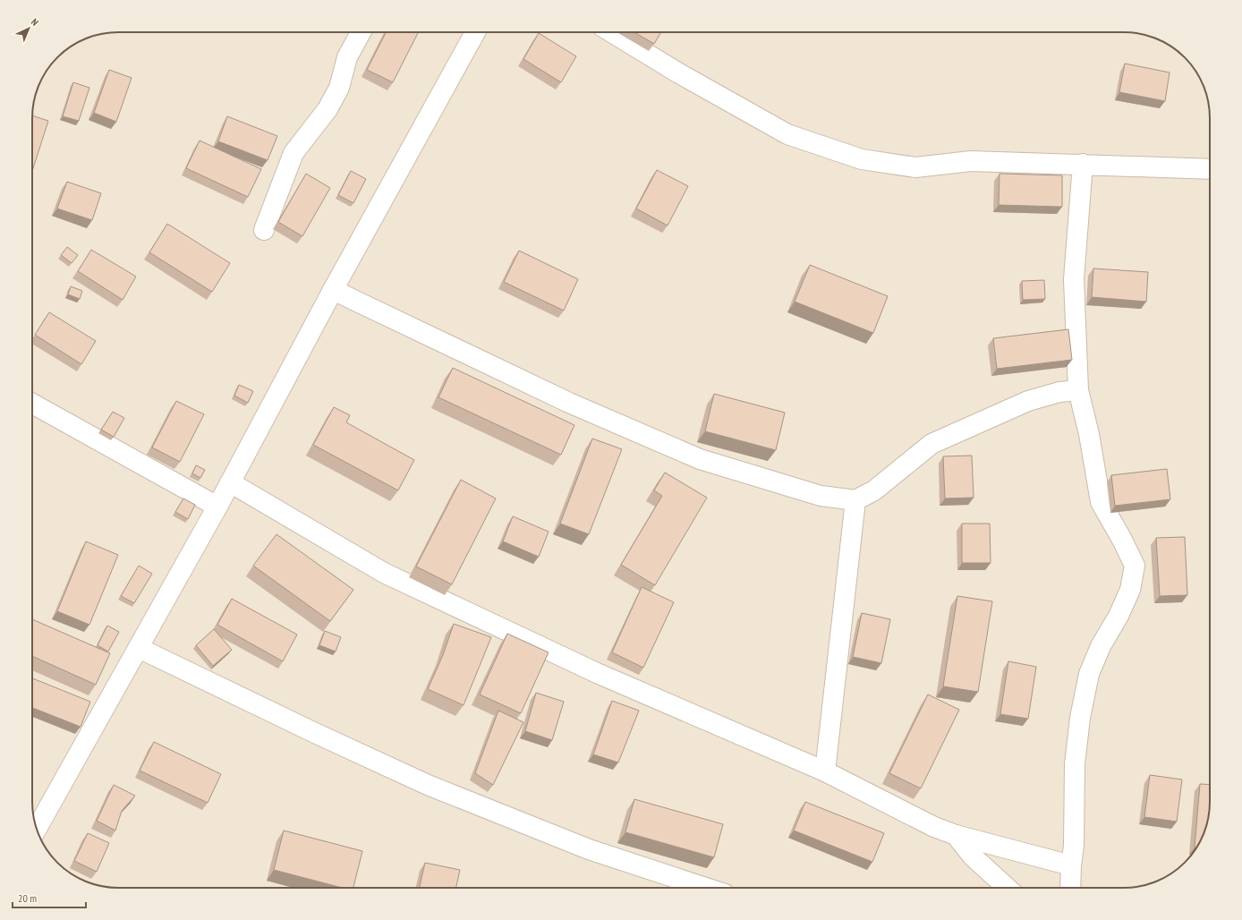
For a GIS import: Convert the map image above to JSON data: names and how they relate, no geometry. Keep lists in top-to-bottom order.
{
  "scale_bar": "20 m",
  "north": "top right"
}
